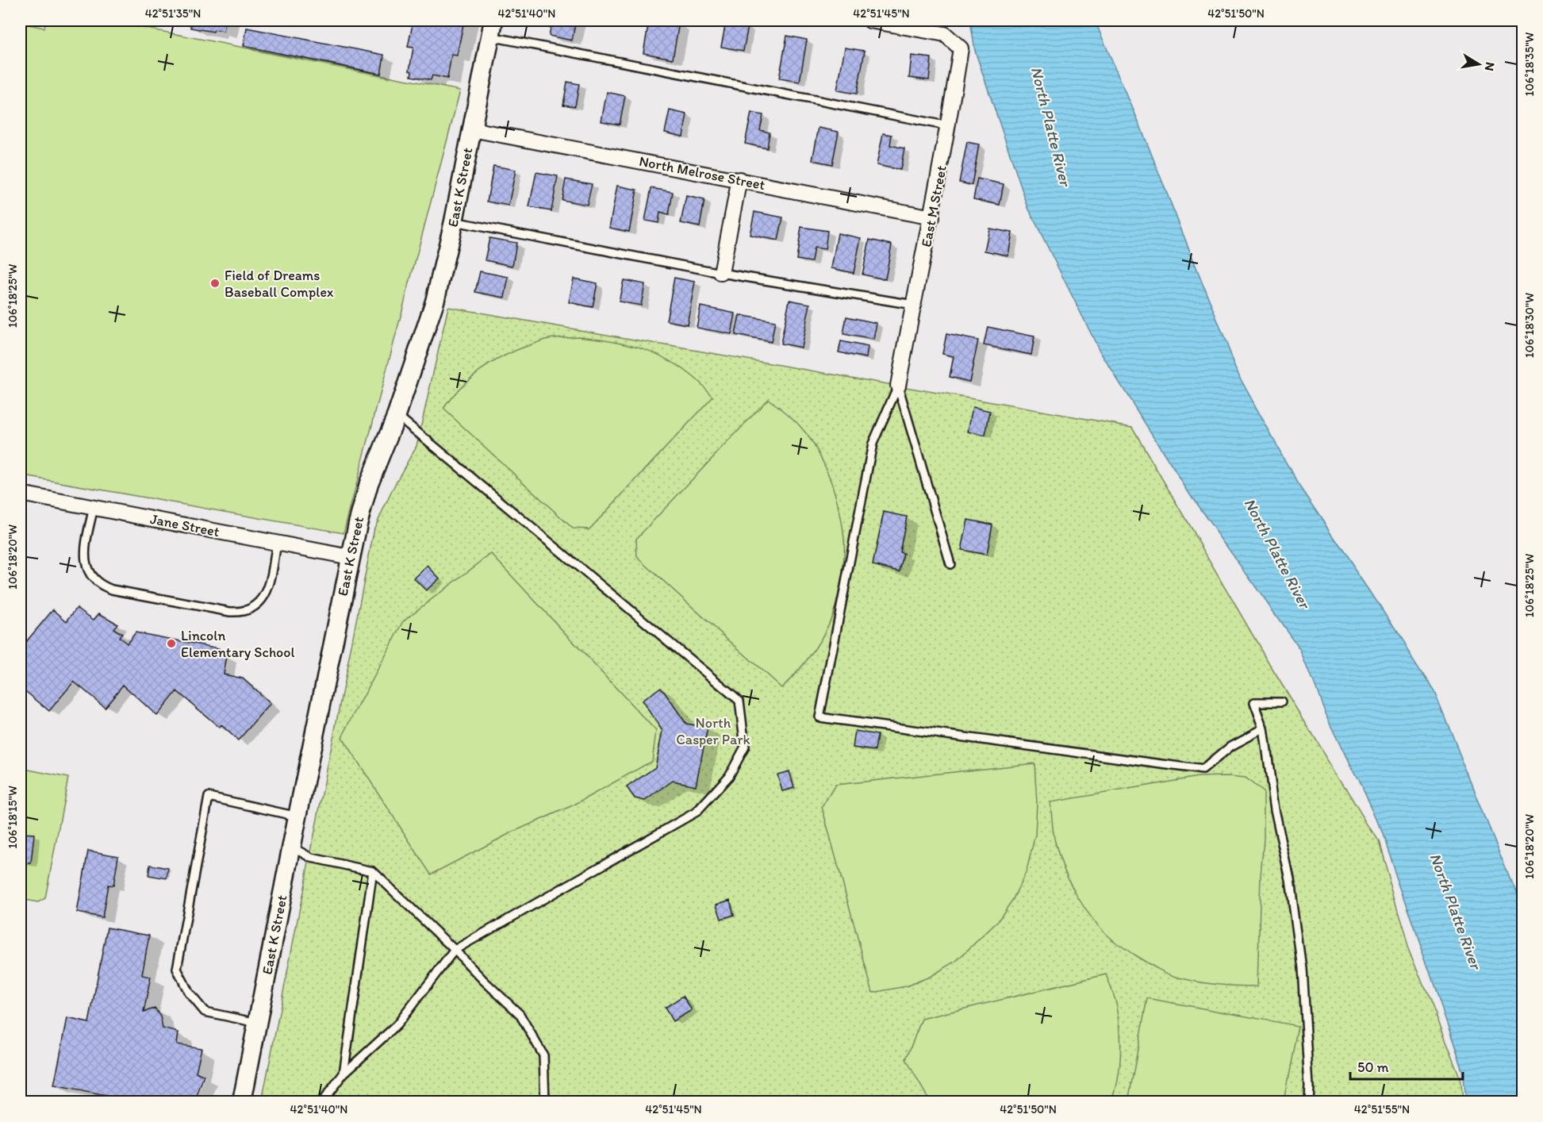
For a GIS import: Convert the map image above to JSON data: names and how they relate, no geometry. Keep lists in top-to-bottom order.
{
  "streets": {
    "street": [
      "North Melrose Street",
      "East K Street",
      "East M Street",
      "Jane Street"
    ]
  },
  "crossings": [
    ["North Melrose Street", "East K Street"],
    ["North Melrose Street", "East M Street"],
    ["East K Street", "Jane Street"]
  ],
  "water": ["North Platte River"],
  "parks": ["North Casper Park"],
  "places": ["Field of Dreams Baseball Complex", "Lincoln Elementary School"],
  "scale_bar": "50 m",
  "north": "right",
  "coordinates": [
    "42°51'35\"N",
    "42°51'40\"N",
    "42°51'45\"N",
    "42°51'50\"N",
    "106°18'35\"W",
    "106°18'25\"W",
    "106°18'30\"W",
    "106°18'20\"W",
    "106°18'15\"W",
    "42°51'55\"N"
  ]
}
